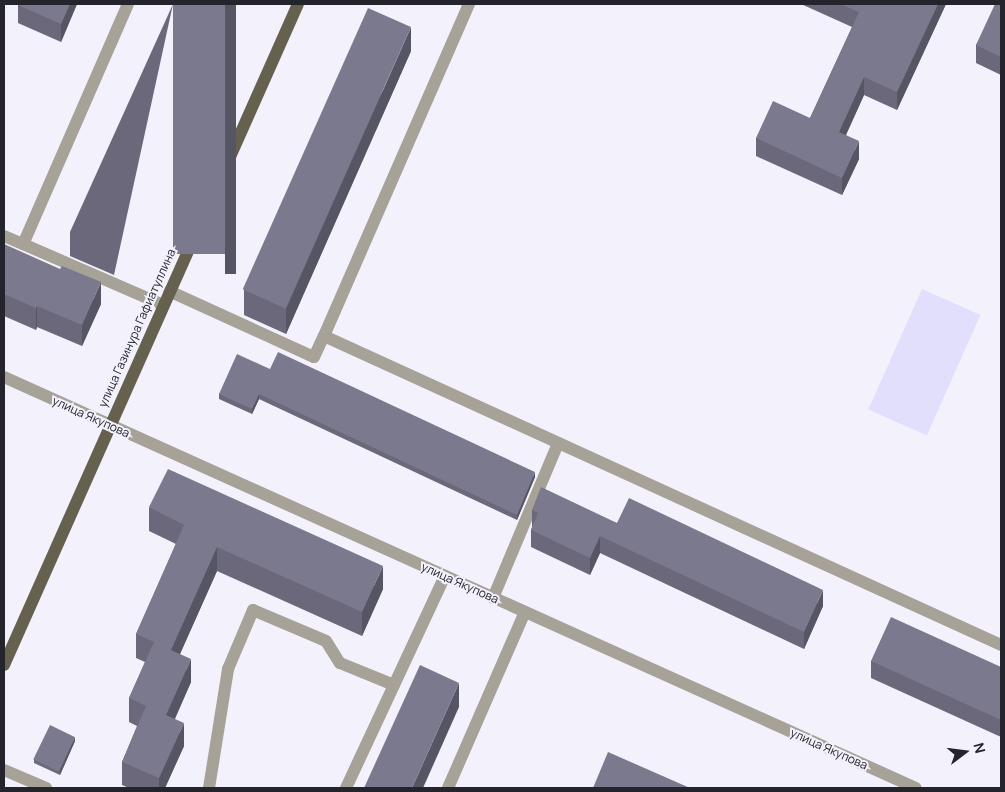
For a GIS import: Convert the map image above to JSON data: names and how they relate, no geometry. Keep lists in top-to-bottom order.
{
  "streets": {
    "main road": ["улица Газинура Гафиатуллина"],
    "street": ["улица Якупова"]
  },
  "crossings": [
    ["улица Газинура Гафиатуллина", "улица Якупова"]
  ],
  "north": "right"
}
